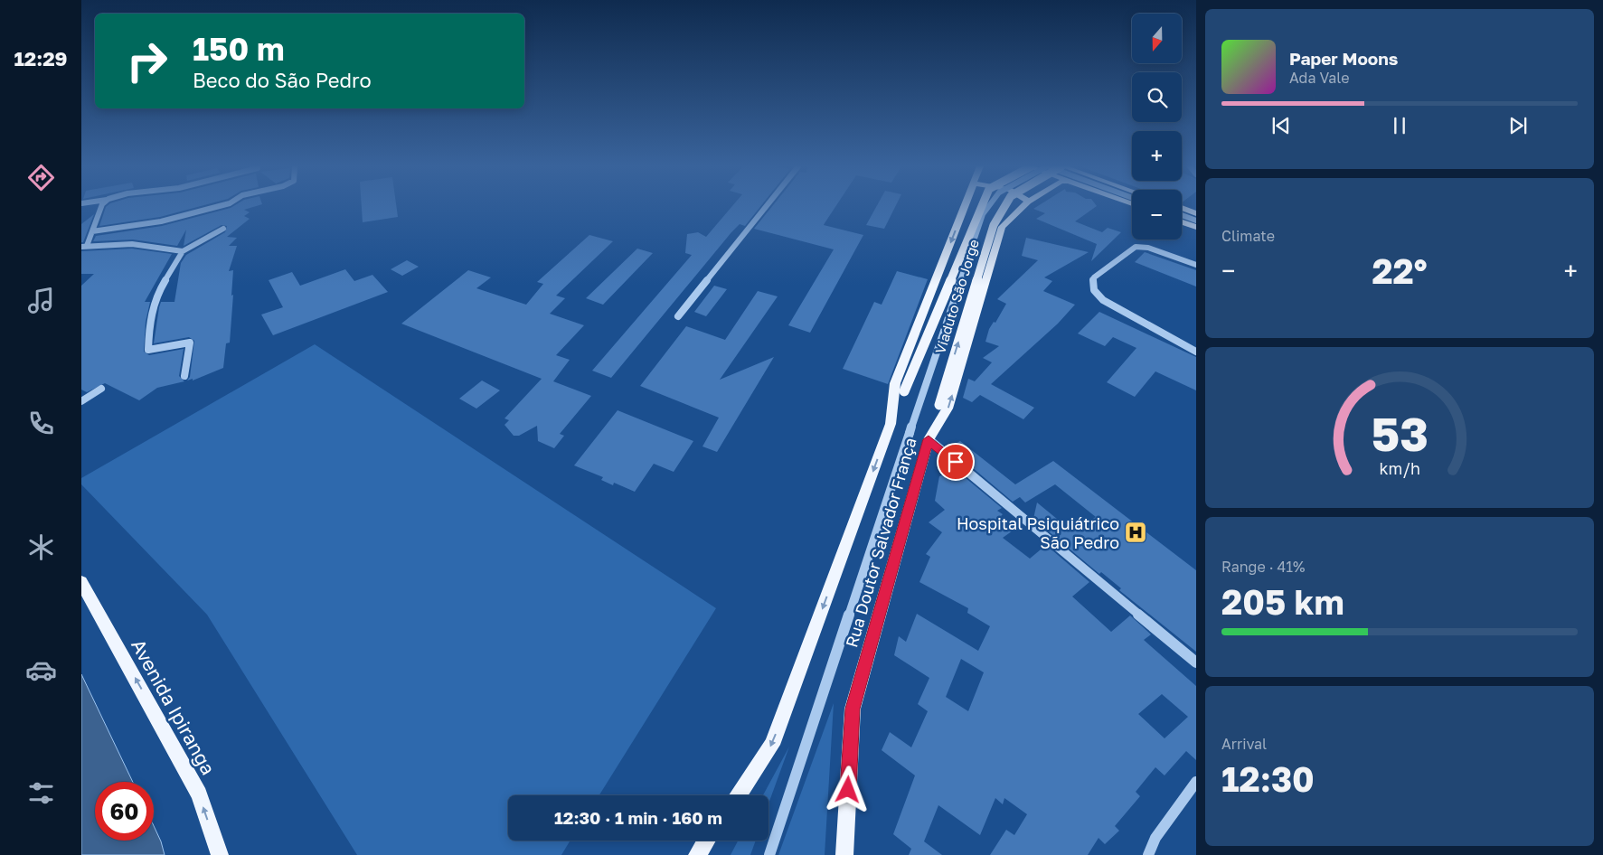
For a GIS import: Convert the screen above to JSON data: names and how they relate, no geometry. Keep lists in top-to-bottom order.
{
  "streets": {
    "main road": ["Viaduto São Jorge", "Rua Doutor Salvador França", "Avenida Ipiranga"]
  },
  "crossings": [
    ["Viaduto São Jorge", "Rua Doutor Salvador França"]
  ],
  "one_way": ["Avenida Ipiranga"],
  "places": {
    "hospital": ["Hospital Psiquiátrico São Pedro"]
  },
  "north": "bottom",
  "page": {
    "tabs": "12:29",
    "map_buttons": ["+", "−"],
    "turn": ["150 m", "Beco do São Pedro"],
    "song": ["Paper Moons", "Ada Vale"],
    "tile": [
      "Climate",
      ["Range · 41%", "205 km"],
      ["Arrival", "12:30"]
    ],
    "heat": ["−", "22°", "+"],
    "limit": "60",
    "trip": "12:30 · 1 min · 160 m",
    "gauge": ["53", "km/h"]
  }
}
